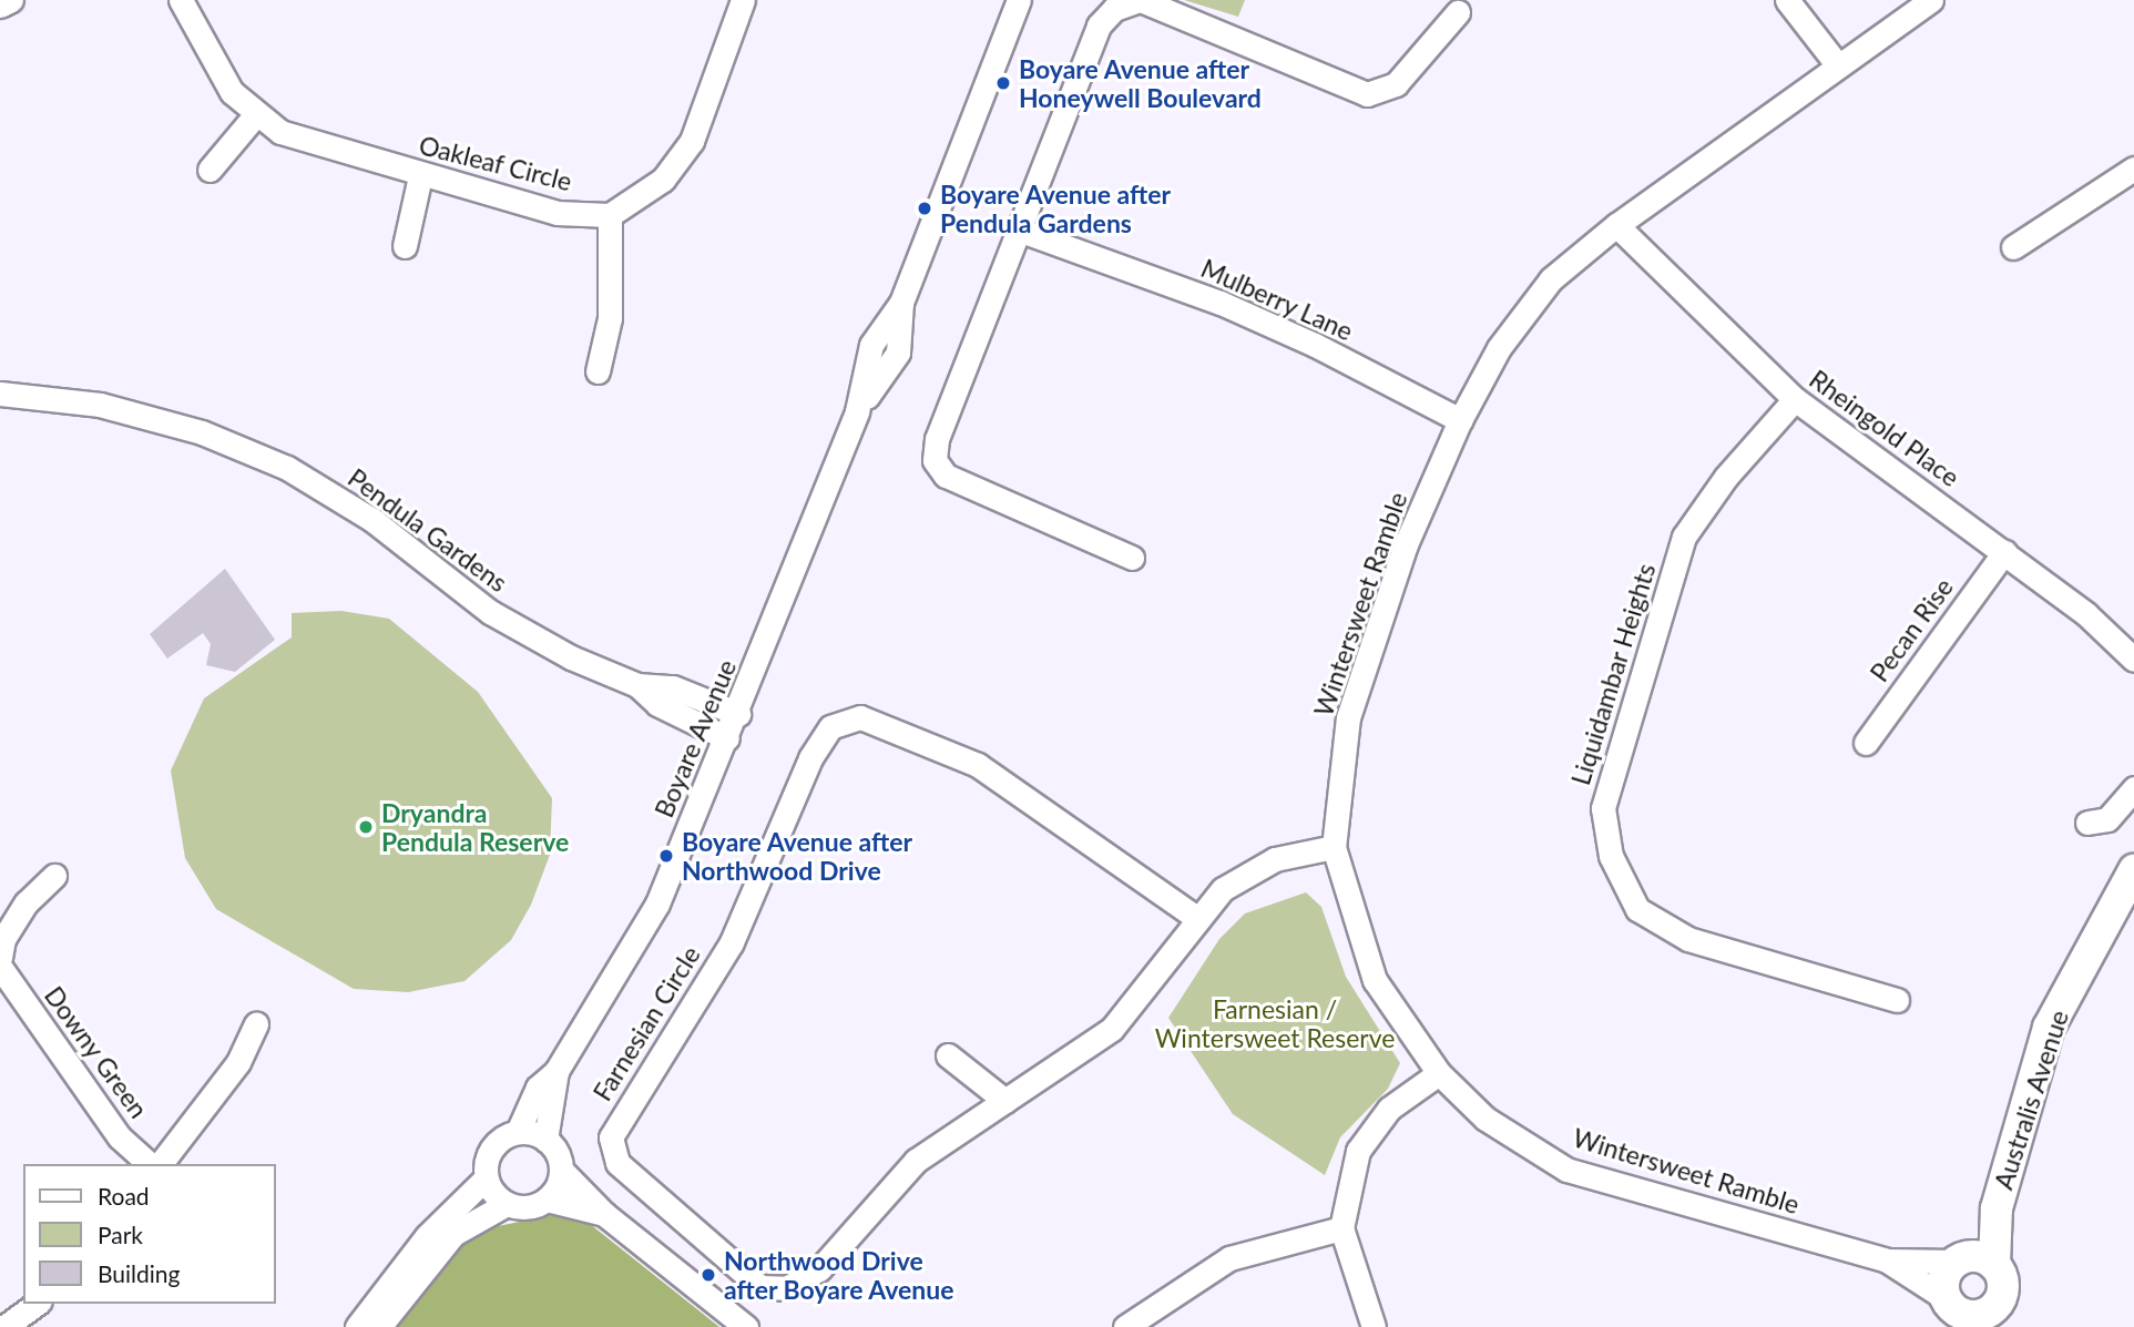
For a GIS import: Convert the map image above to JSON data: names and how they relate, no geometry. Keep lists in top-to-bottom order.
{
  "streets": {
    "main road": ["Australis Avenue"],
    "street": [
      "Oakleaf Circle",
      "Mulberry Lane",
      "Rheingold Place",
      "Pendula Gardens",
      "Wintersweet Ramble",
      "Pecan Rise",
      "Liquidambar Heights",
      "Boyare Avenue",
      "Farnesian Circle",
      "Downy Green"
    ]
  },
  "crossings": [
    ["Mulberry Lane", "Wintersweet Ramble"],
    ["Rheingold Place", "Wintersweet Ramble"],
    ["Rheingold Place", "Pecan Rise"],
    ["Rheingold Place", "Liquidambar Heights"],
    ["Pendula Gardens", "Boyare Avenue"],
    ["Wintersweet Ramble", "Farnesian Circle"],
    ["Wintersweet Ramble", "Australis Avenue"]
  ],
  "parks": ["Farnesian / Wintersweet Reserve"],
  "places": [
    "Boyare Avenue after Honeywell Boulevard",
    "Boyare Avenue after Pendula Gardens",
    "Dryandra Pendula Reserve",
    "Boyare Avenue after Northwood Drive",
    "Northwood Drive after Boyare Avenue"
  ],
  "legend": ["Road", "Park", "Building"]
}
